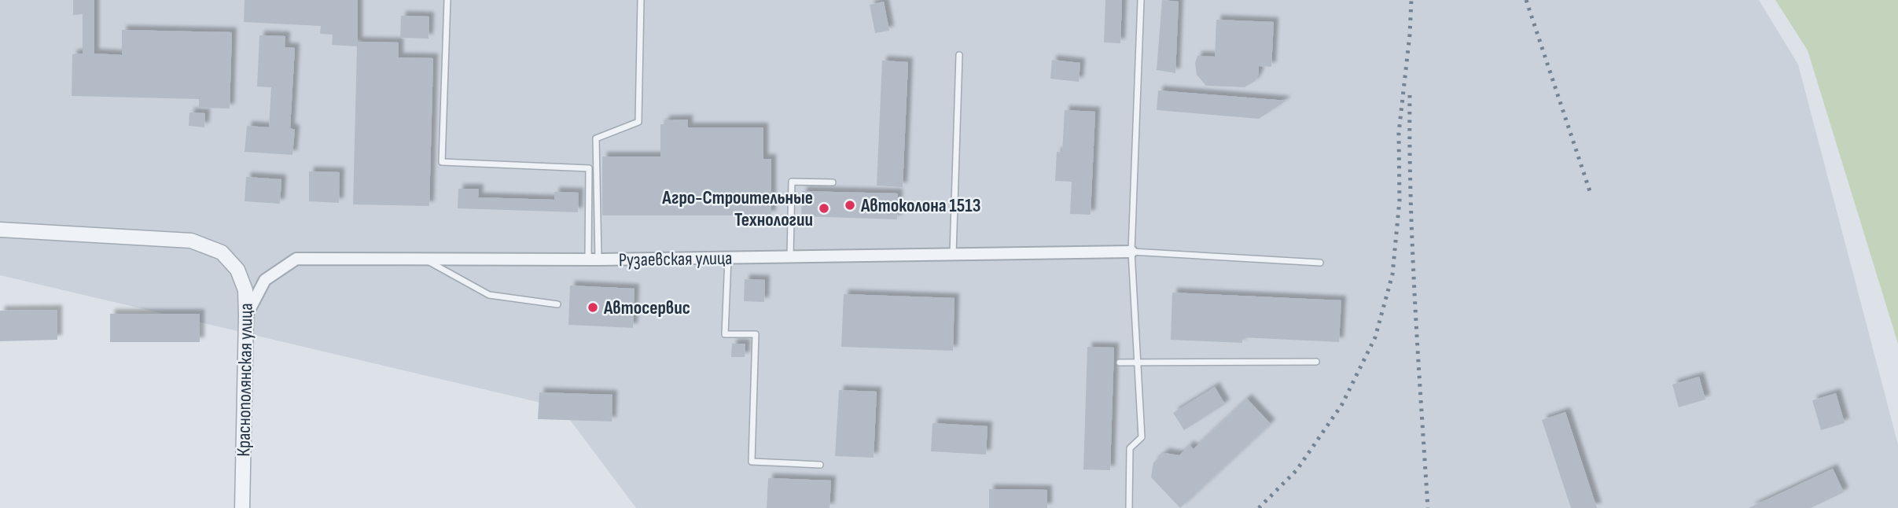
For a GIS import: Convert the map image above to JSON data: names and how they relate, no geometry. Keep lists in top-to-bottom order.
{
  "streets": {
    "street": ["Рузаевская улица", "Краснополянская улица"]
  },
  "crossings": [
    ["Рузаевская улица", "Краснополянская улица"]
  ],
  "places": ["Автоколона 1513", "Агро-Строительные Технологии", "Автосервис"]
}
